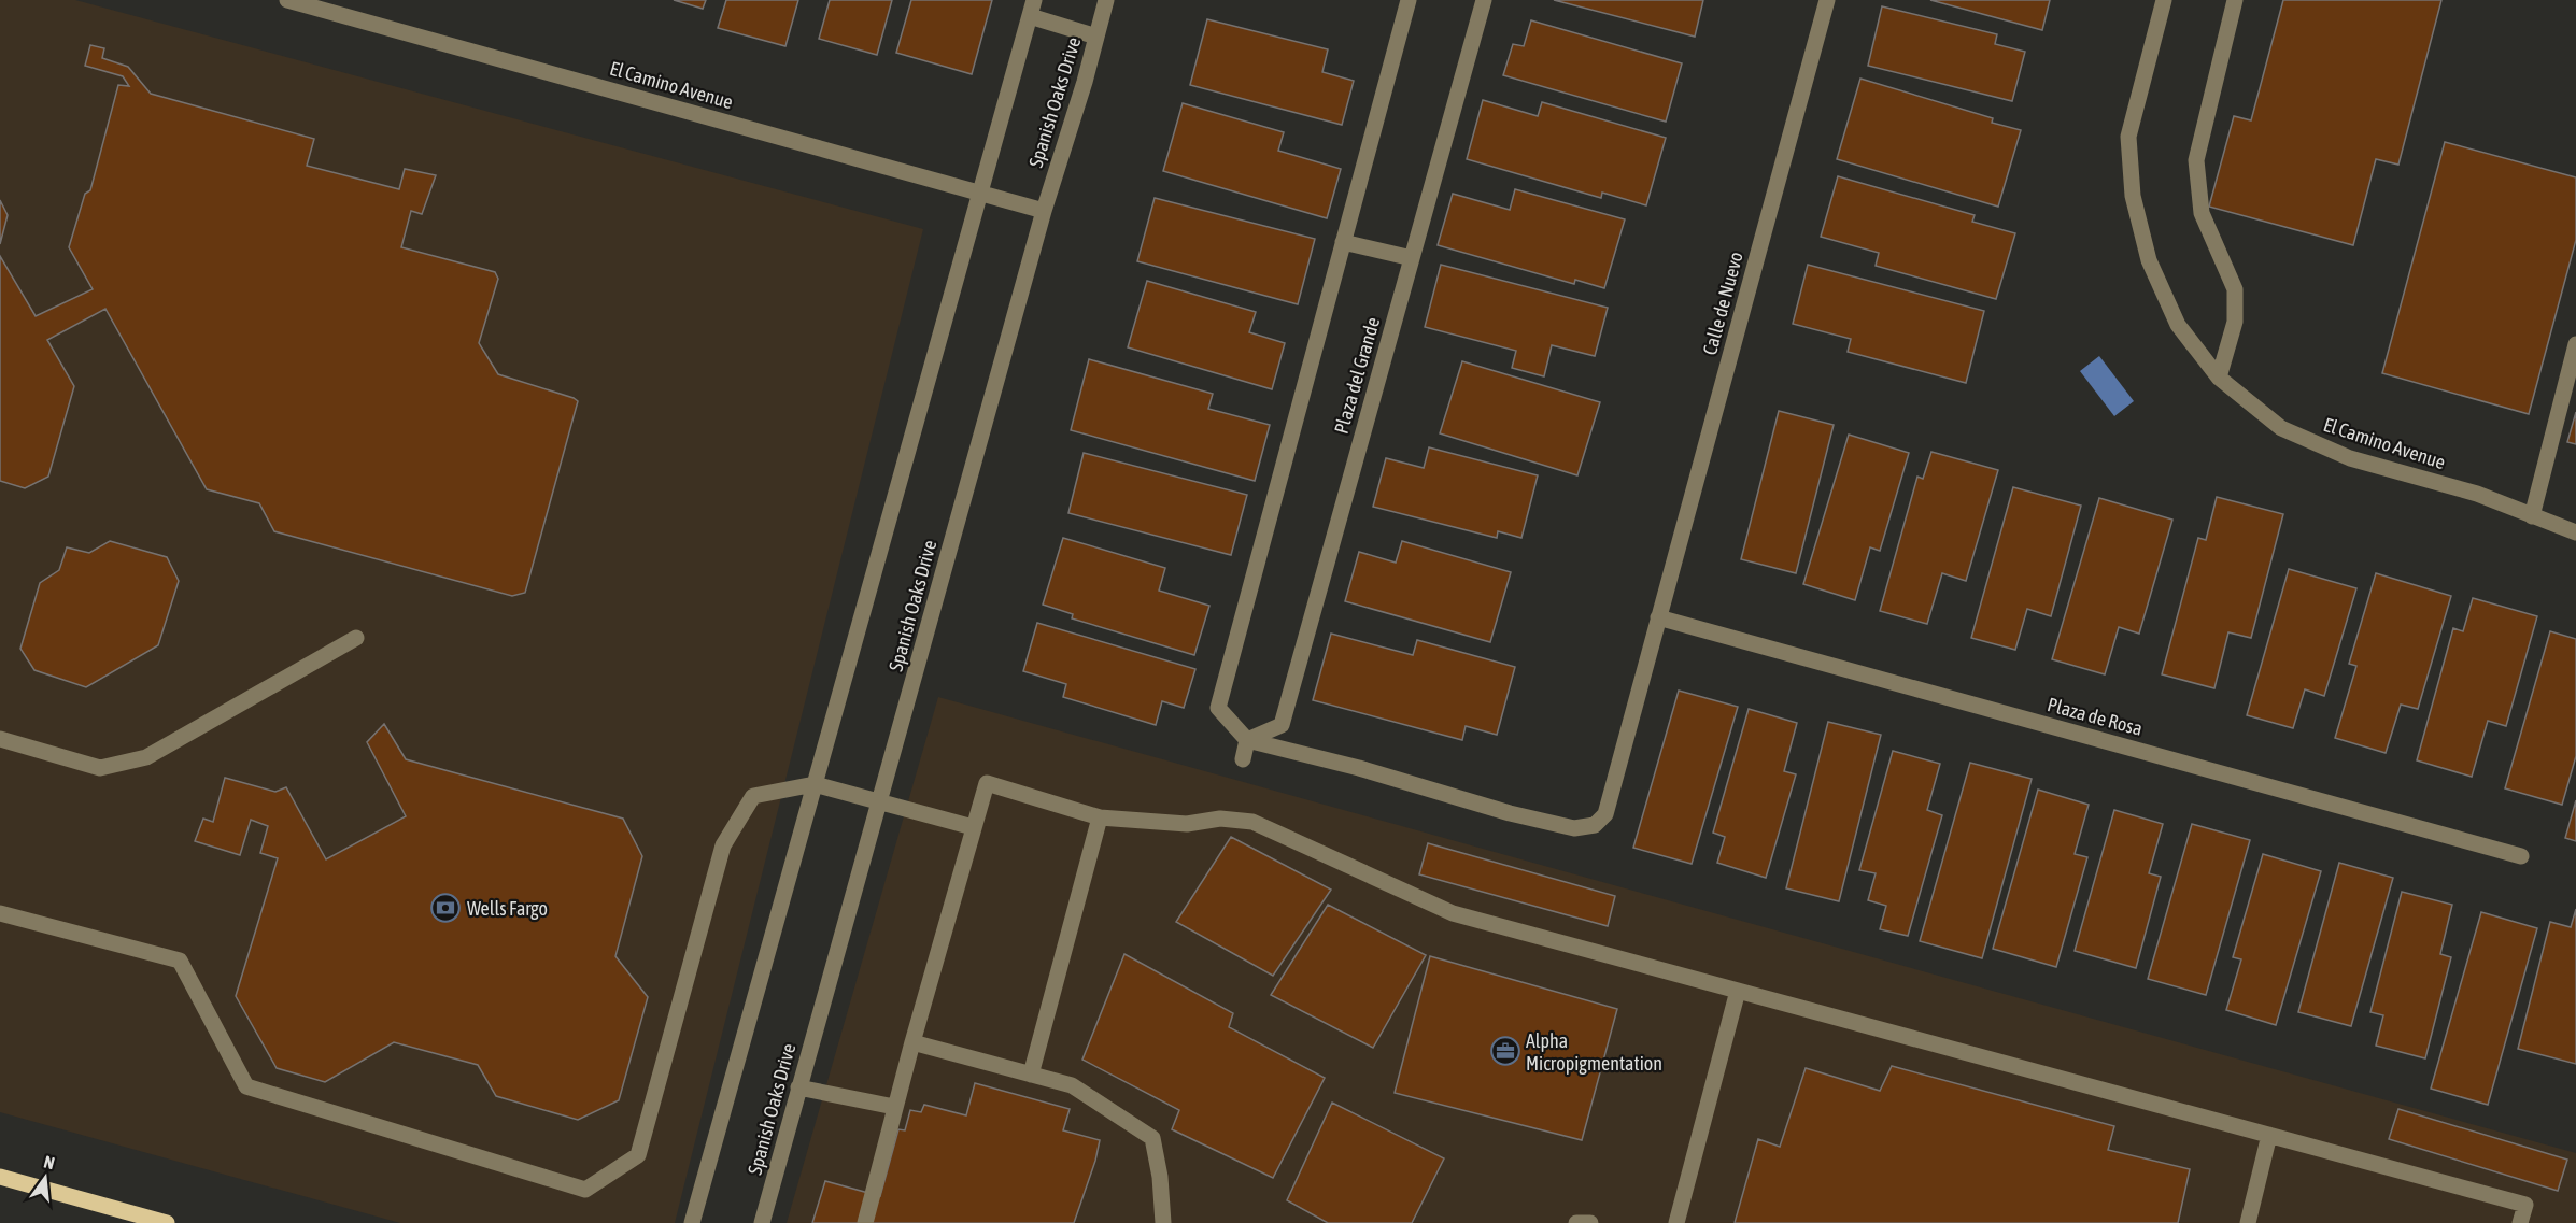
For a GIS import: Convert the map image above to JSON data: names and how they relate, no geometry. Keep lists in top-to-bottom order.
{
  "streets": {
    "street": [
      "El Camino Avenue",
      "Spanish Oaks Drive",
      "Calle de Nuevo",
      "Plaza del Grande",
      "Plaza de Rosa"
    ]
  },
  "crossings": [
    ["El Camino Avenue", "Spanish Oaks Drive"],
    ["Calle de Nuevo", "Plaza del Grande"],
    ["Calle de Nuevo", "Plaza de Rosa"]
  ],
  "places": {
    "bank": ["Wells Fargo"],
    "office": ["Alpha Micropigmentation"]
  },
  "north": "top"
}
